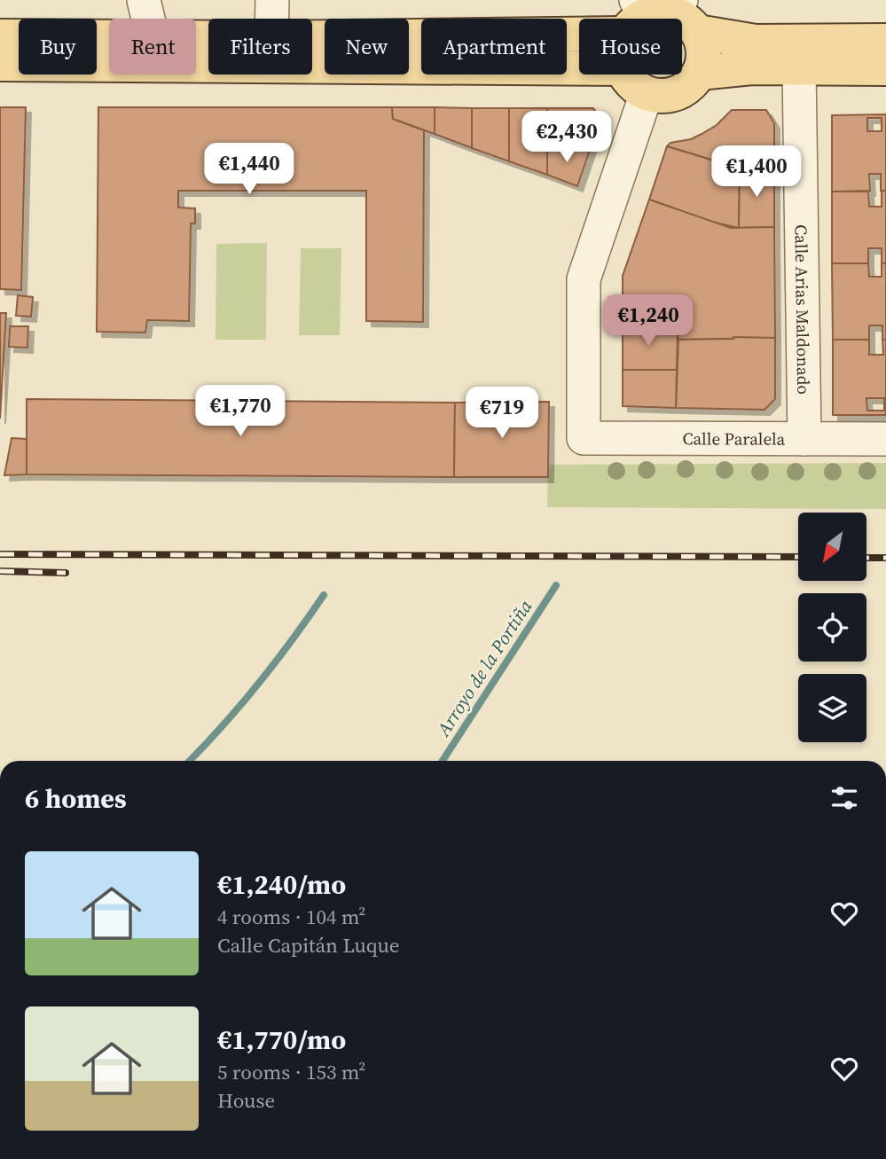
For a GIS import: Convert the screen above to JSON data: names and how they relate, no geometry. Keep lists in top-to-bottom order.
{
  "streets": {
    "street": ["Calle Arias Maldonado", "Calle Paralela"]
  },
  "crossings": [
    ["Calle Arias Maldonado", "Calle Paralela"]
  ],
  "water": ["Arroyo de la Portiña"],
  "north": "bottom left",
  "page": {
    "chip": [
      "Buy",
      "Rent",
      "Filters",
      "New",
      "Apartment",
      "House"
    ],
    "price": [
      "€2,430",
      "€1,440",
      "€1,400",
      "€1,240",
      "€1,770",
      "€719"
    ],
    "heading": "6 homes",
    "list": [
      {
        "name": "€1,240/mo",
        "note": "4 rooms · 104 m² · Calle Capitán Luque"
      },
      {
        "name": "€1,770/mo",
        "note": "5 rooms · 153 m² · House"
      }
    ]
  }
}
